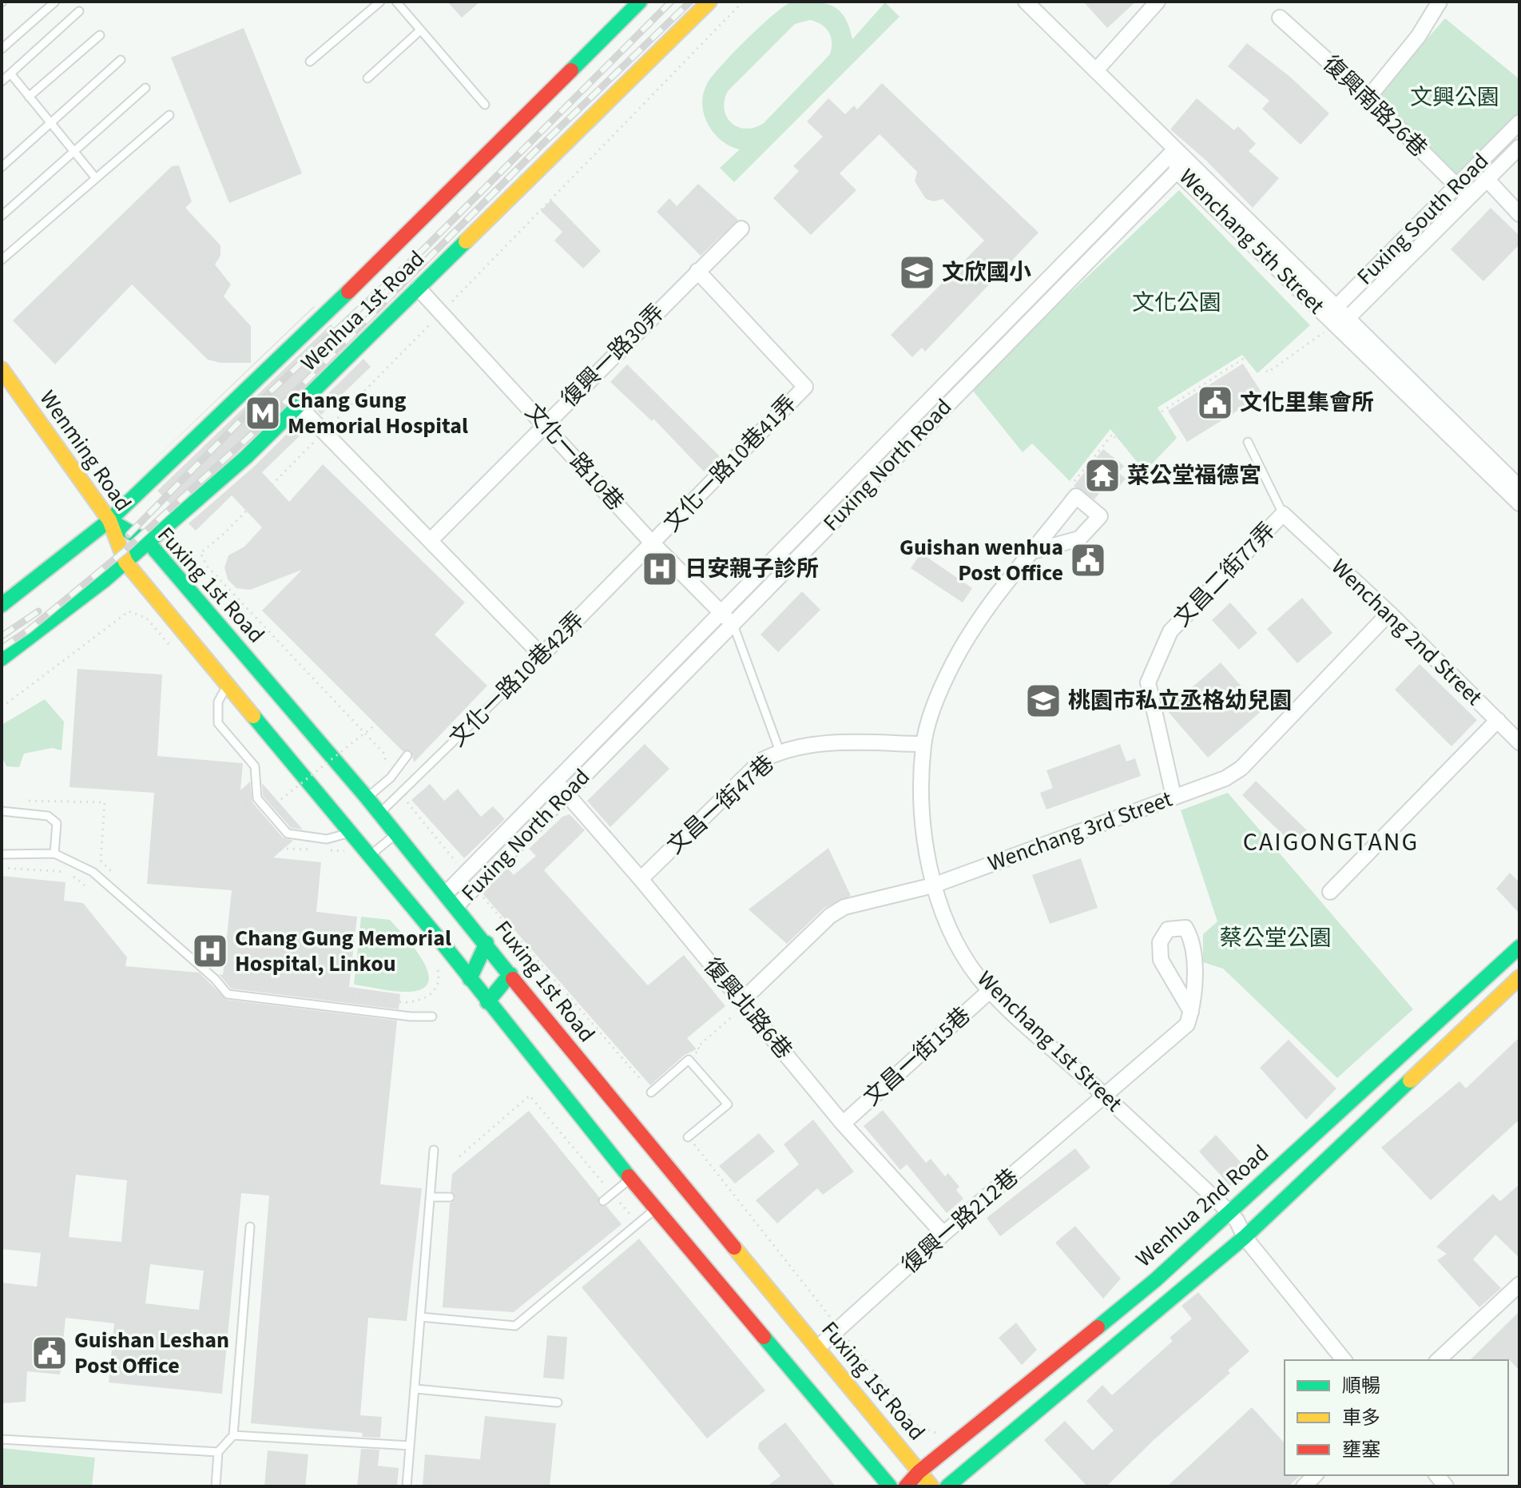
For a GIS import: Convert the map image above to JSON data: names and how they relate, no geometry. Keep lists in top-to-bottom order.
{
  "streets": {
    "street": [
      "復興南路26巷",
      "Fuxing South Road",
      "Wenchang 5th Street",
      "Wenhua 1st Road",
      "復興一路30弄",
      "Wenming Road",
      "文化一路10巷",
      "文化一路10巷41弄",
      "Fuxing North Road",
      "文昌二街77弄",
      "Fuxing 1st Road",
      "Wenchang 2nd Street",
      "文化一路10巷42弄",
      "文昌一街47巷",
      "Wenchang 3rd Street",
      "復興北路6巷",
      "Wenchang 1st Street",
      "文昌一街15巷",
      "Wenhua 2nd Road",
      "復興一路212巷"
    ]
  },
  "crossings": [
    ["復興南路26巷", "Fuxing South Road"],
    ["Fuxing South Road", "Wenchang 5th Street"],
    ["Wenchang 5th Street", "Fuxing North Road"],
    ["Wenhua 1st Road", "Wenming Road"],
    ["Wenhua 1st Road", "文化一路10巷"],
    ["Wenhua 1st Road", "Fuxing 1st Road"],
    ["復興一路30弄", "文化一路10巷"],
    ["復興一路30弄", "文化一路10巷41弄"],
    ["Wenming Road", "Fuxing 1st Road"],
    ["文化一路10巷", "文化一路10巷41弄"],
    ["文化一路10巷", "Fuxing North Road"],
    ["文化一路10巷", "文化一路10巷42弄"],
    ["文化一路10巷41弄", "文化一路10巷42弄"],
    ["Fuxing North Road", "Fuxing 1st Road"],
    ["Fuxing North Road", "復興北路6巷"],
    ["文昌二街77弄", "Wenchang 2nd Street"],
    ["文昌二街77弄", "Wenchang 3rd Street"],
    ["Fuxing 1st Road", "文化一路10巷42弄"],
    ["Fuxing 1st Road", "Wenhua 2nd Road"],
    ["Fuxing 1st Road", "復興一路212巷"],
    ["Wenchang 2nd Street", "Wenchang 3rd Street"],
    ["文昌一街47巷", "復興北路6巷"],
    ["文昌一街47巷", "Wenchang 1st Street"],
    ["Wenchang 3rd Street", "復興北路6巷"],
    ["Wenchang 3rd Street", "Wenchang 1st Street"],
    ["復興北路6巷", "文昌一街15巷"],
    ["復興北路6巷", "復興一路212巷"],
    ["Wenchang 1st Street", "文昌一街15巷"],
    ["Wenchang 1st Street", "Wenhua 2nd Road"],
    ["Wenchang 1st Street", "復興一路212巷"]
  ],
  "districts": ["CAIGONGTANG"],
  "parks": ["文興公園", "文化公園", "蔡公堂公園"],
  "places": {
    "school or university": ["文欣國小", "桃園市私立丞格幼兒園"],
    "public building": ["文化里集會所", "Guishan wenhua Post Office", "Guishan Leshan Post Office"],
    "metro station": ["Chang Gung Memorial Hospital"],
    "temple": ["菜公堂福德宮"],
    "hospital": ["日安親子診所", "Chang Gung Memorial Hospital, Linkou"]
  },
  "legend": ["順暢", "車多", "壅塞"]
}
